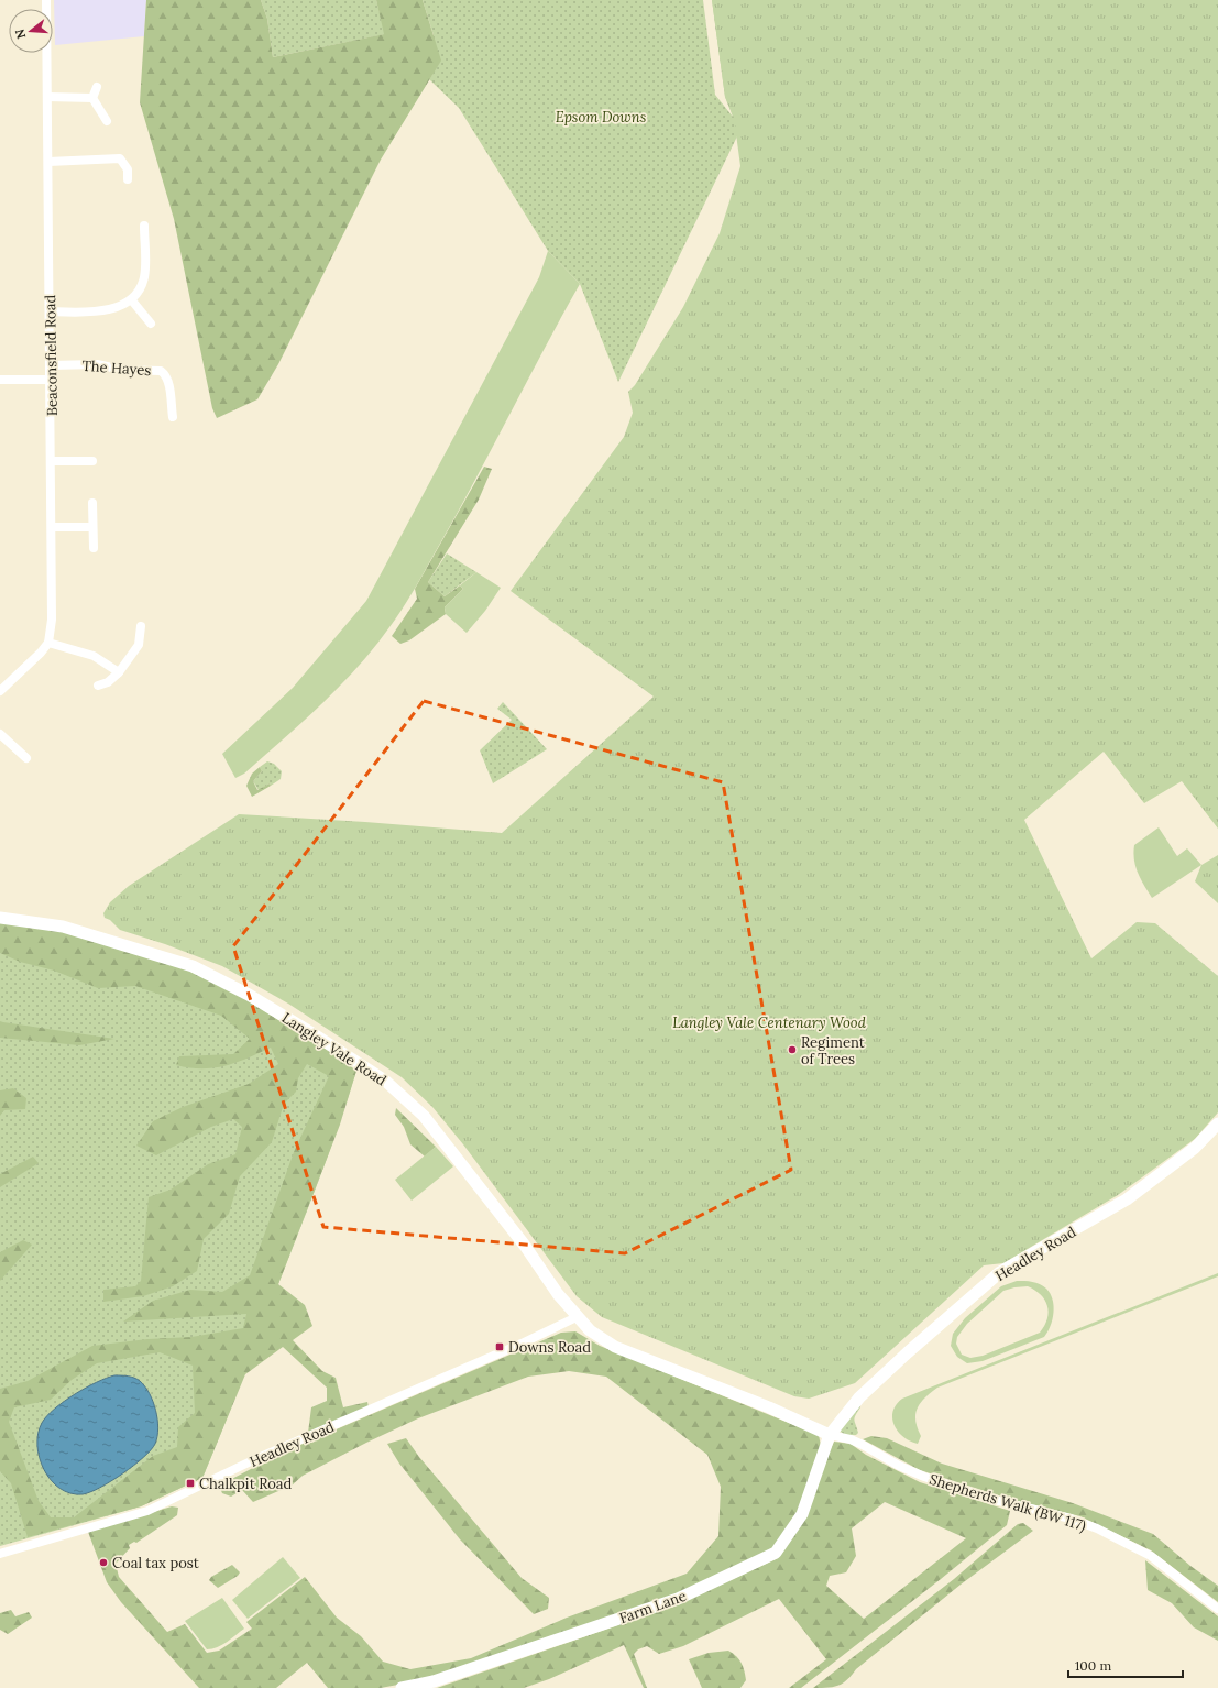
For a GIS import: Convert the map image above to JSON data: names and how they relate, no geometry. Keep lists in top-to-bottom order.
{
  "streets": {
    "street": [
      "Beaconsfield Road",
      "The Hayes",
      "Langley Vale Road",
      "Headley Road",
      "Shepherds Walk (BW 117)",
      "Farm Lane"
    ]
  },
  "crossings": [
    ["Beaconsfield Road", "The Hayes"],
    ["Langley Vale Road", "Headley Road"],
    ["Headley Road", "Shepherds Walk (BW 117)"],
    ["Headley Road", "Farm Lane"],
    ["Shepherds Walk (BW 117)", "Farm Lane"]
  ],
  "parks": ["Epsom Downs", "Langley Vale Centenary Wood"],
  "places": {
    "other": ["Regiment of Trees", "Coal tax post"],
    "transit": ["Downs Road", "Chalkpit Road"]
  },
  "scale_bar": "100 m",
  "north": "left"
}
